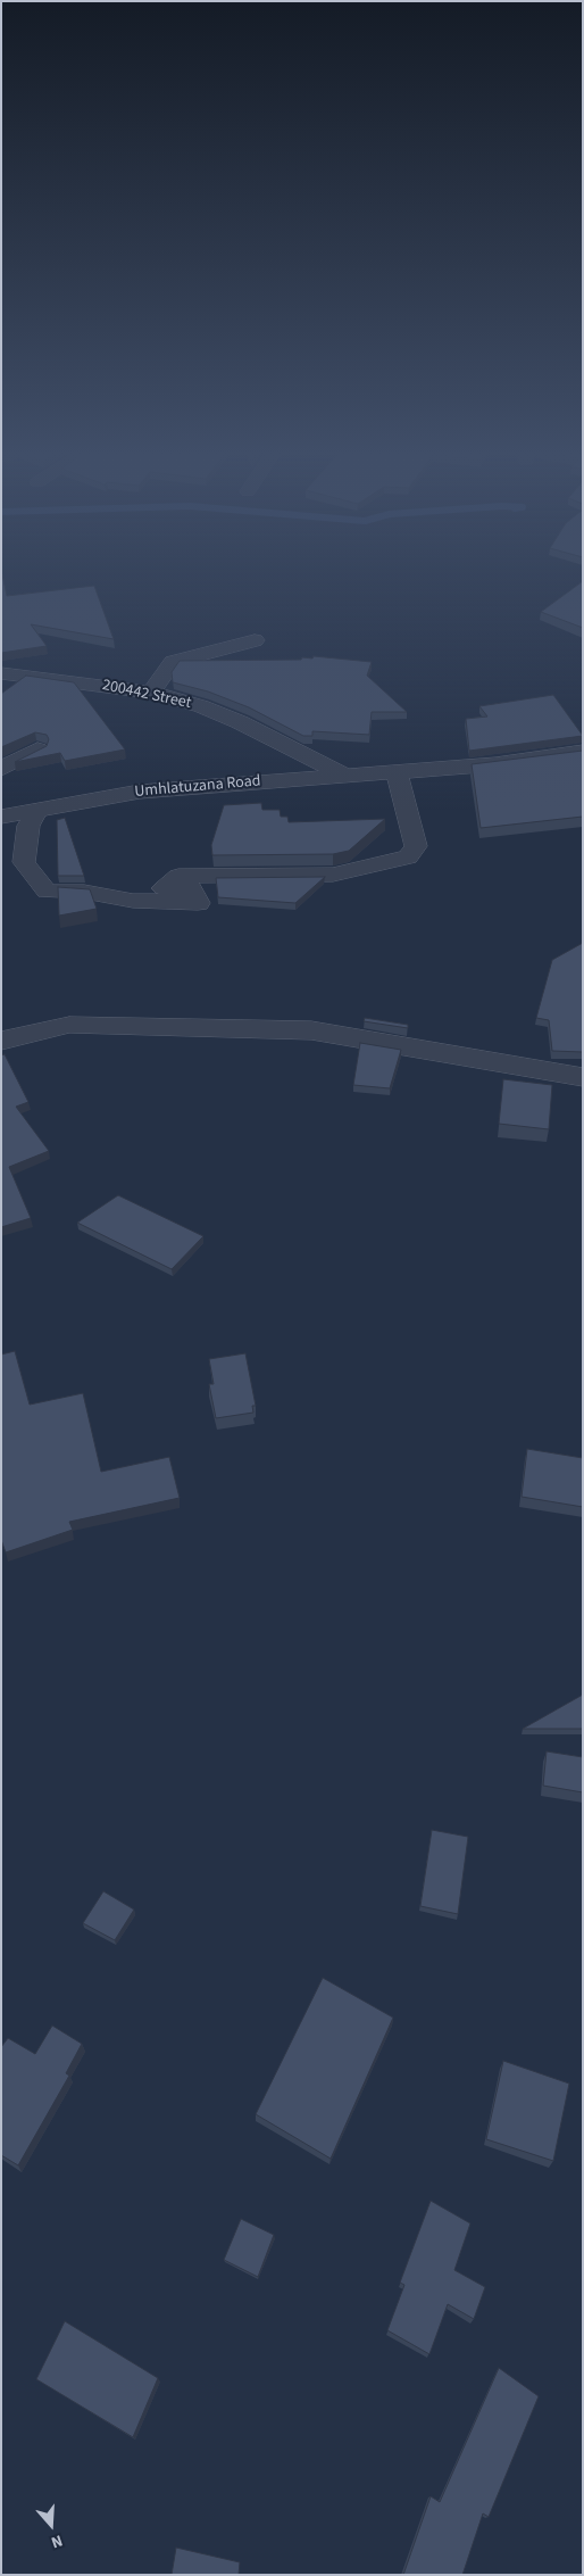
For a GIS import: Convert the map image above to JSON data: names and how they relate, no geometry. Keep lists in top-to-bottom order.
{
  "streets": {
    "street": ["200442 Street", "Umhlatuzana Road"]
  },
  "crossings": [
    ["200442 Street", "Umhlatuzana Road"]
  ],
  "north": "bottom"
}
